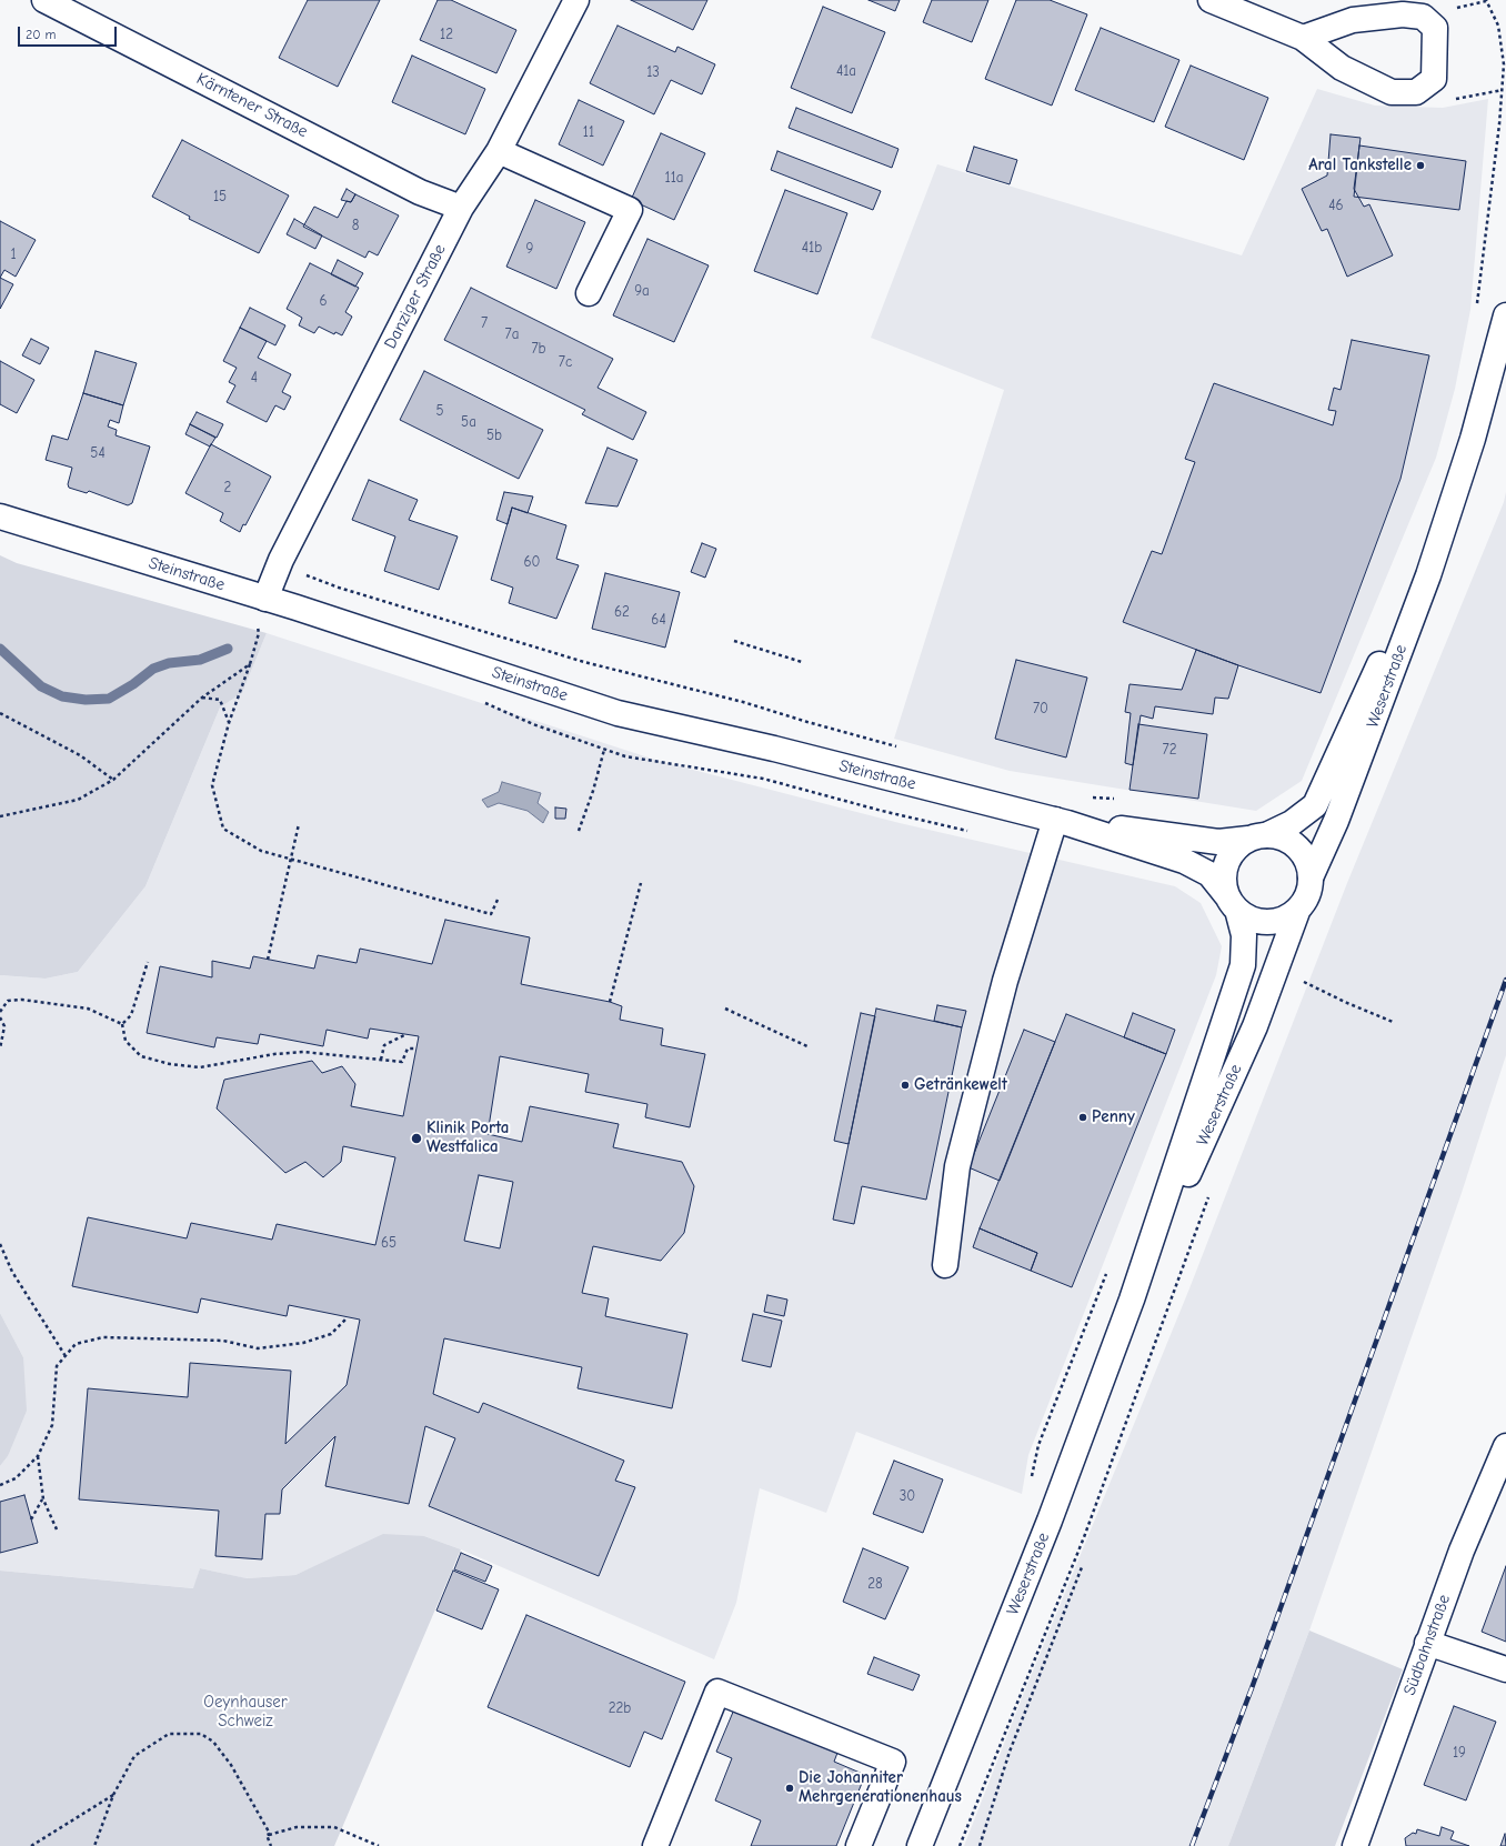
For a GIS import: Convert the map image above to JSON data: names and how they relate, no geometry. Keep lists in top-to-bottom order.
{
  "streets": {
    "main road": [
      "Kärntener Straße",
      "Danziger Straße",
      "Steinstraße",
      "Weserstraße",
      "Südbahnstraße"
    ]
  },
  "crossings": [
    ["Kärntener Straße", "Danziger Straße"],
    ["Danziger Straße", "Steinstraße"],
    ["Steinstraße", "Weserstraße"]
  ],
  "parks": ["Oeynhauser Schweiz"],
  "places": [
    "Aral Tankstelle",
    "Getränkewelt",
    "Penny",
    "Klinik Porta Westfalica",
    "Die Johanniter Mehrgenerationenhaus"
  ],
  "house_numbers": [
    "12",
    "41a",
    "13",
    "11",
    "11a",
    "15",
    "46",
    "8",
    "41b",
    "9",
    "1",
    "9a",
    "6",
    "7",
    "7a",
    "7b",
    "7c",
    "4",
    "5",
    "5a",
    "5b",
    "54",
    "2",
    "60",
    "62",
    "64",
    "70",
    "72",
    "65",
    "30",
    "28",
    "22b",
    "19"
  ],
  "scale_bar": "20 m"
}
